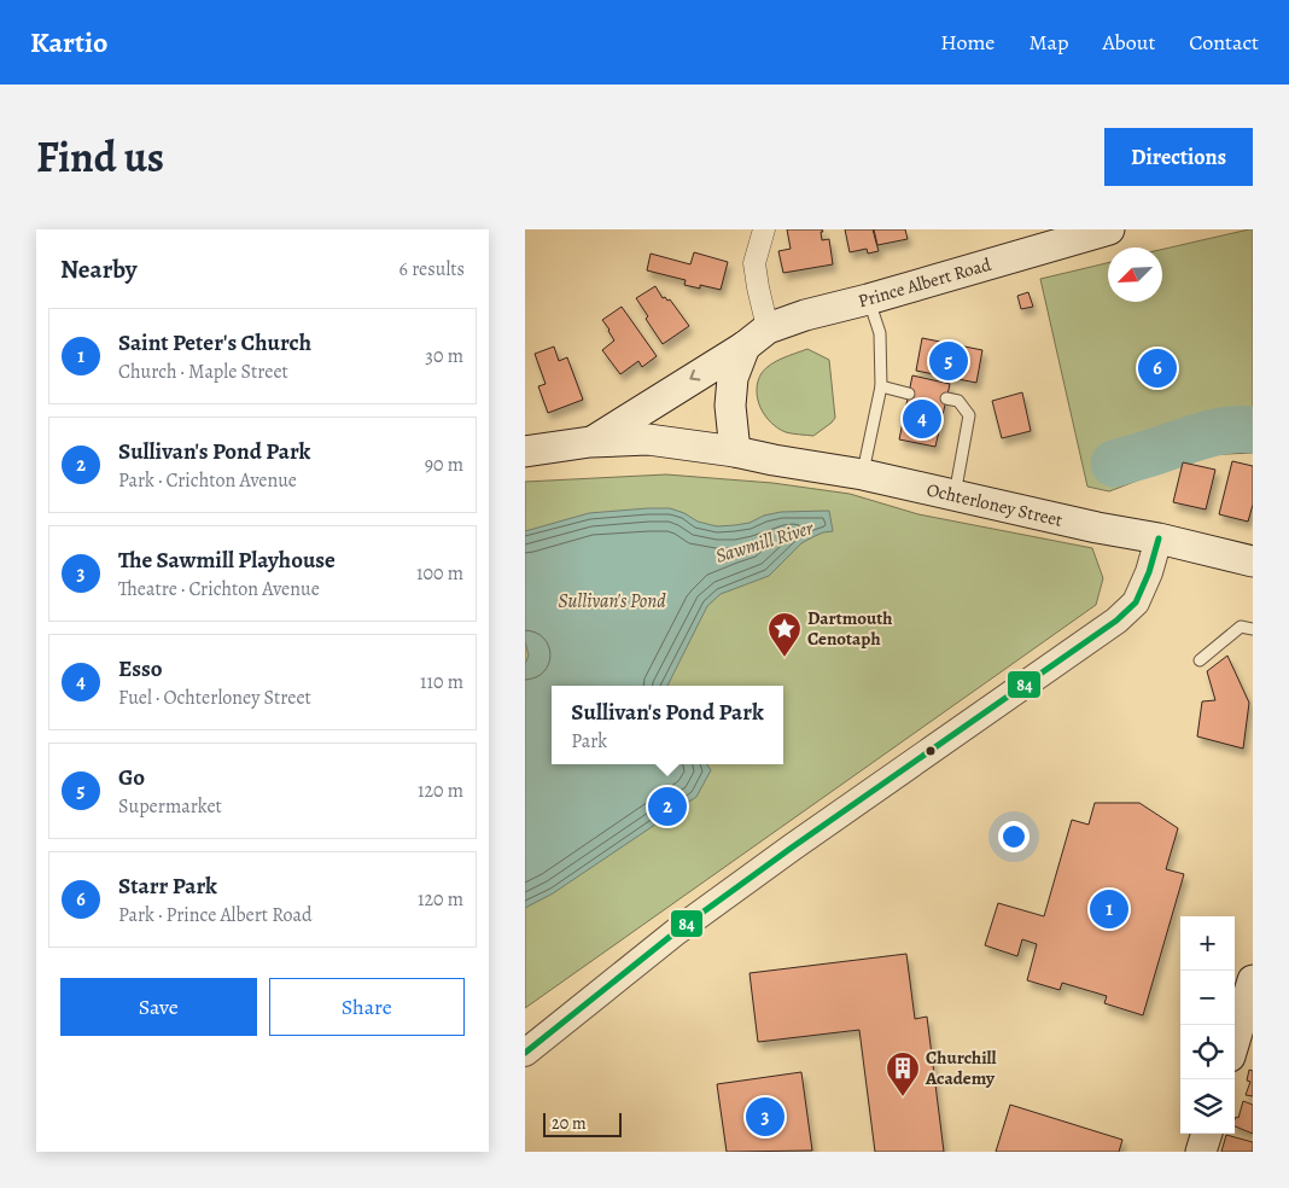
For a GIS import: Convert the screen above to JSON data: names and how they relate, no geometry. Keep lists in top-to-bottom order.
{
  "streets": {
    "main road": ["Prince Albert Road", "Ochterloney Street"]
  },
  "crossings": [
    ["Prince Albert Road", "Ochterloney Street"]
  ],
  "water": ["Sawmill River", "Sullivan's Pond"],
  "places": {
    "place": ["Dartmouth Cenotaph"],
    "building": ["Churchill Academy"]
  },
  "lines": ["transit line 84"],
  "scale_bar": "20 m",
  "north": "bottom left",
  "page": {
    "header": "Kartio",
    "nav": [
      "Home",
      "Map",
      "About",
      "Contact"
    ],
    "title": "Find us",
    "buttons": [
      "Directions",
      ["Save", "Share"]
    ],
    "heading": ["Nearby", "6 results"],
    "list": [
      {
        "mark": "1",
        "name": "Saint Peter's Church",
        "note": "Church · Maple Street",
        "value": "30 m"
      },
      {
        "mark": "2",
        "name": "Sullivan's Pond Park",
        "note": "Park · Crichton Avenue",
        "value": "90 m"
      },
      {
        "mark": "3",
        "name": "The Sawmill Playhouse",
        "note": "Theatre · Crichton Avenue",
        "value": "100 m"
      },
      {
        "mark": "4",
        "name": "Esso",
        "note": "Fuel · Ochterloney Street",
        "value": "110 m"
      },
      {
        "mark": "5",
        "name": "Go",
        "note": "Supermarket",
        "value": "120 m"
      },
      {
        "mark": "6",
        "name": "Starr Park",
        "note": "Park · Prince Albert Road",
        "value": "120 m"
      }
    ],
    "pins": [
      "5",
      "6",
      "4",
      "2",
      "1",
      "3"
    ],
    "popup": ["Sullivan's Pond Park", "Park"],
    "map_buttons": ["+", "−"],
    "scale": "20 m"
  }
}
